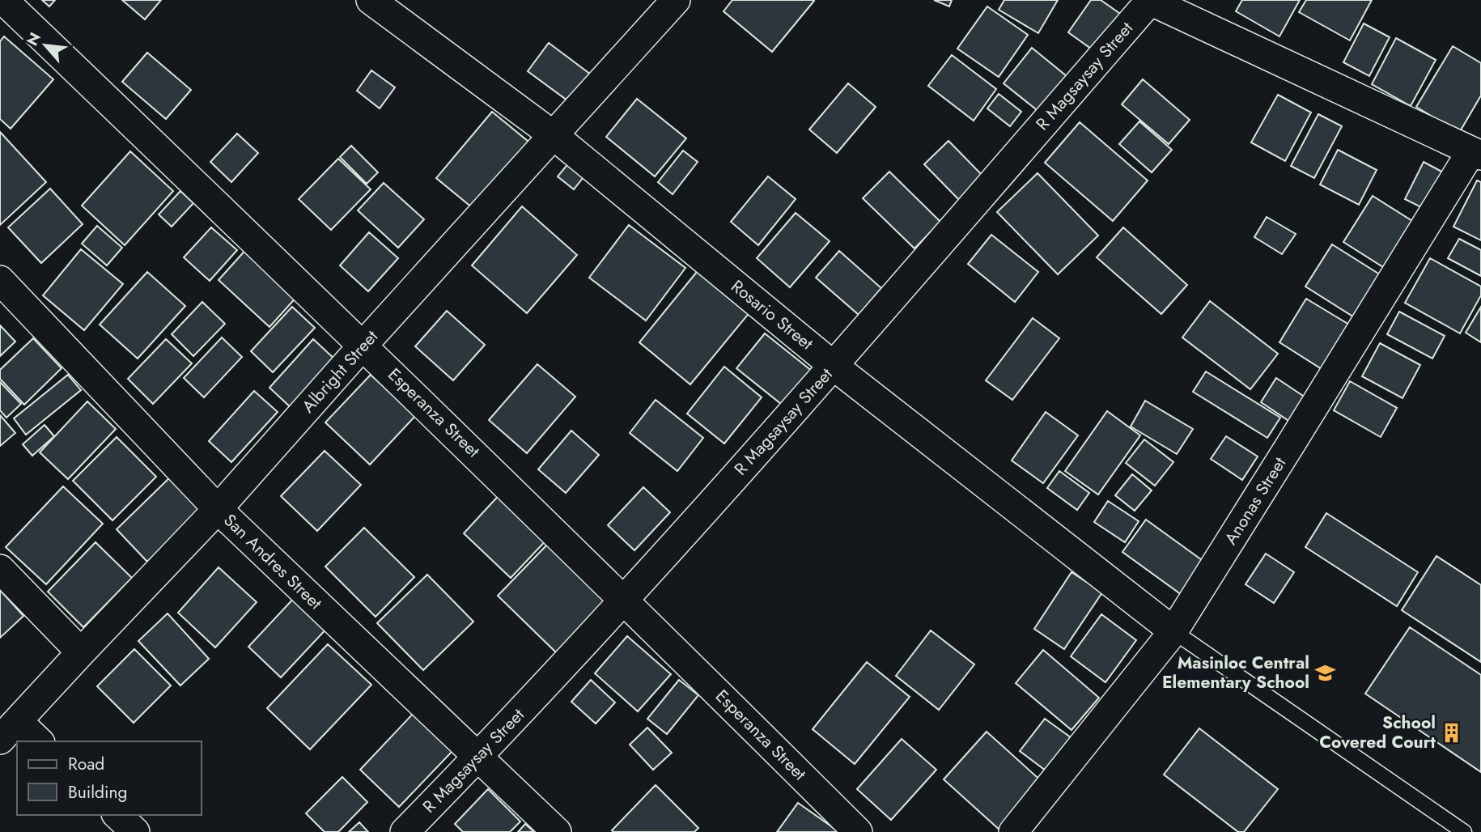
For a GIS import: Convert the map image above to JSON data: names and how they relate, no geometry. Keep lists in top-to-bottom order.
{
  "streets": {
    "street": [
      "R Magsaysay Street",
      "Rosario Street",
      "Albright Street",
      "Esperanza Street",
      "Anonas Street",
      "San Andres Street"
    ]
  },
  "crossings": [
    ["R Magsaysay Street", "Rosario Street"],
    ["R Magsaysay Street", "Esperanza Street"],
    ["R Magsaysay Street", "San Andres Street"],
    ["Rosario Street", "Albright Street"],
    ["Rosario Street", "Anonas Street"],
    ["Albright Street", "Esperanza Street"],
    ["Albright Street", "San Andres Street"]
  ],
  "places": {
    "school or university": ["Masinloc Central Elementary School"],
    "building": ["School Covered Court"]
  },
  "legend": ["Road", "Building"],
  "north": "top left"
}
